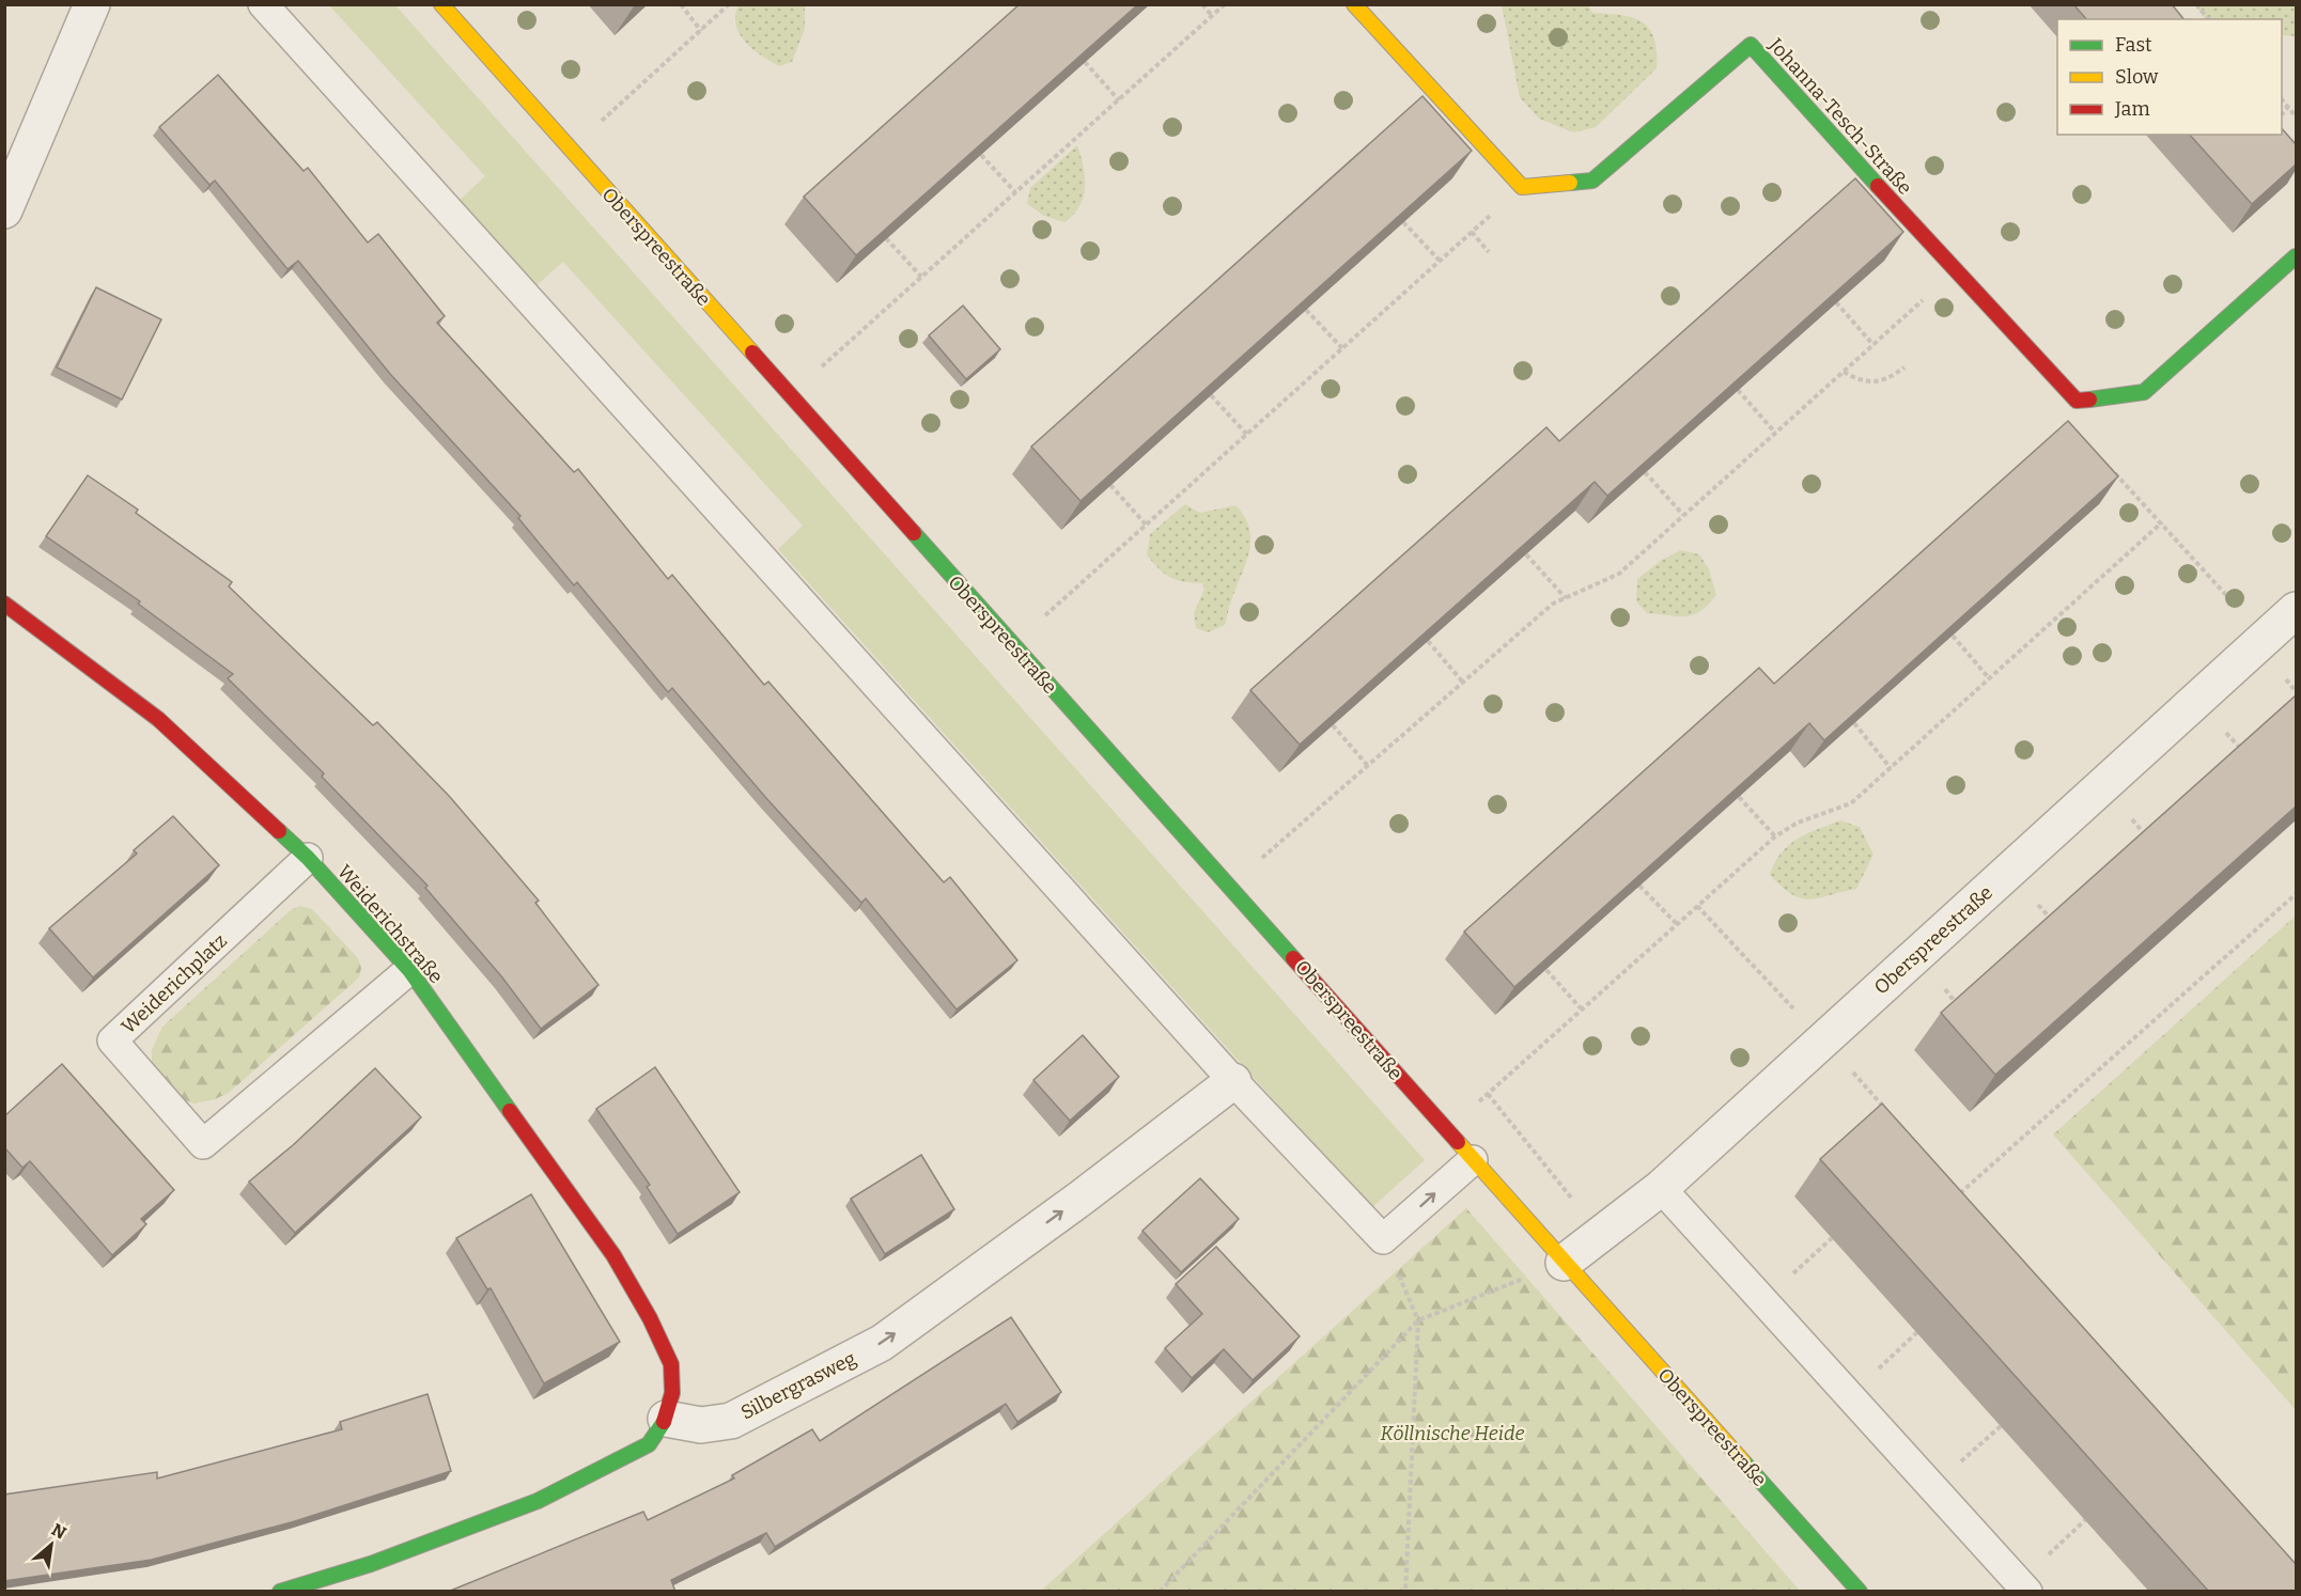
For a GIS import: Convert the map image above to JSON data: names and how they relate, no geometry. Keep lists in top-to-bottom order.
{
  "streets": {
    "street": [
      "Johanna-Tesch-Straße",
      "Oberspreestraße",
      "Weiderichstraße",
      "Silbergrasweg"
    ],
    "lane": ["Weiderichplatz"]
  },
  "crossings": [
    ["Weiderichstraße", "Weiderichplatz"],
    ["Weiderichstraße", "Silbergrasweg"]
  ],
  "one_way": ["Silbergrasweg"],
  "parks": ["Köllnische Heide"],
  "legend": ["Fast", "Slow", "Jam"],
  "north": "top right"
}
